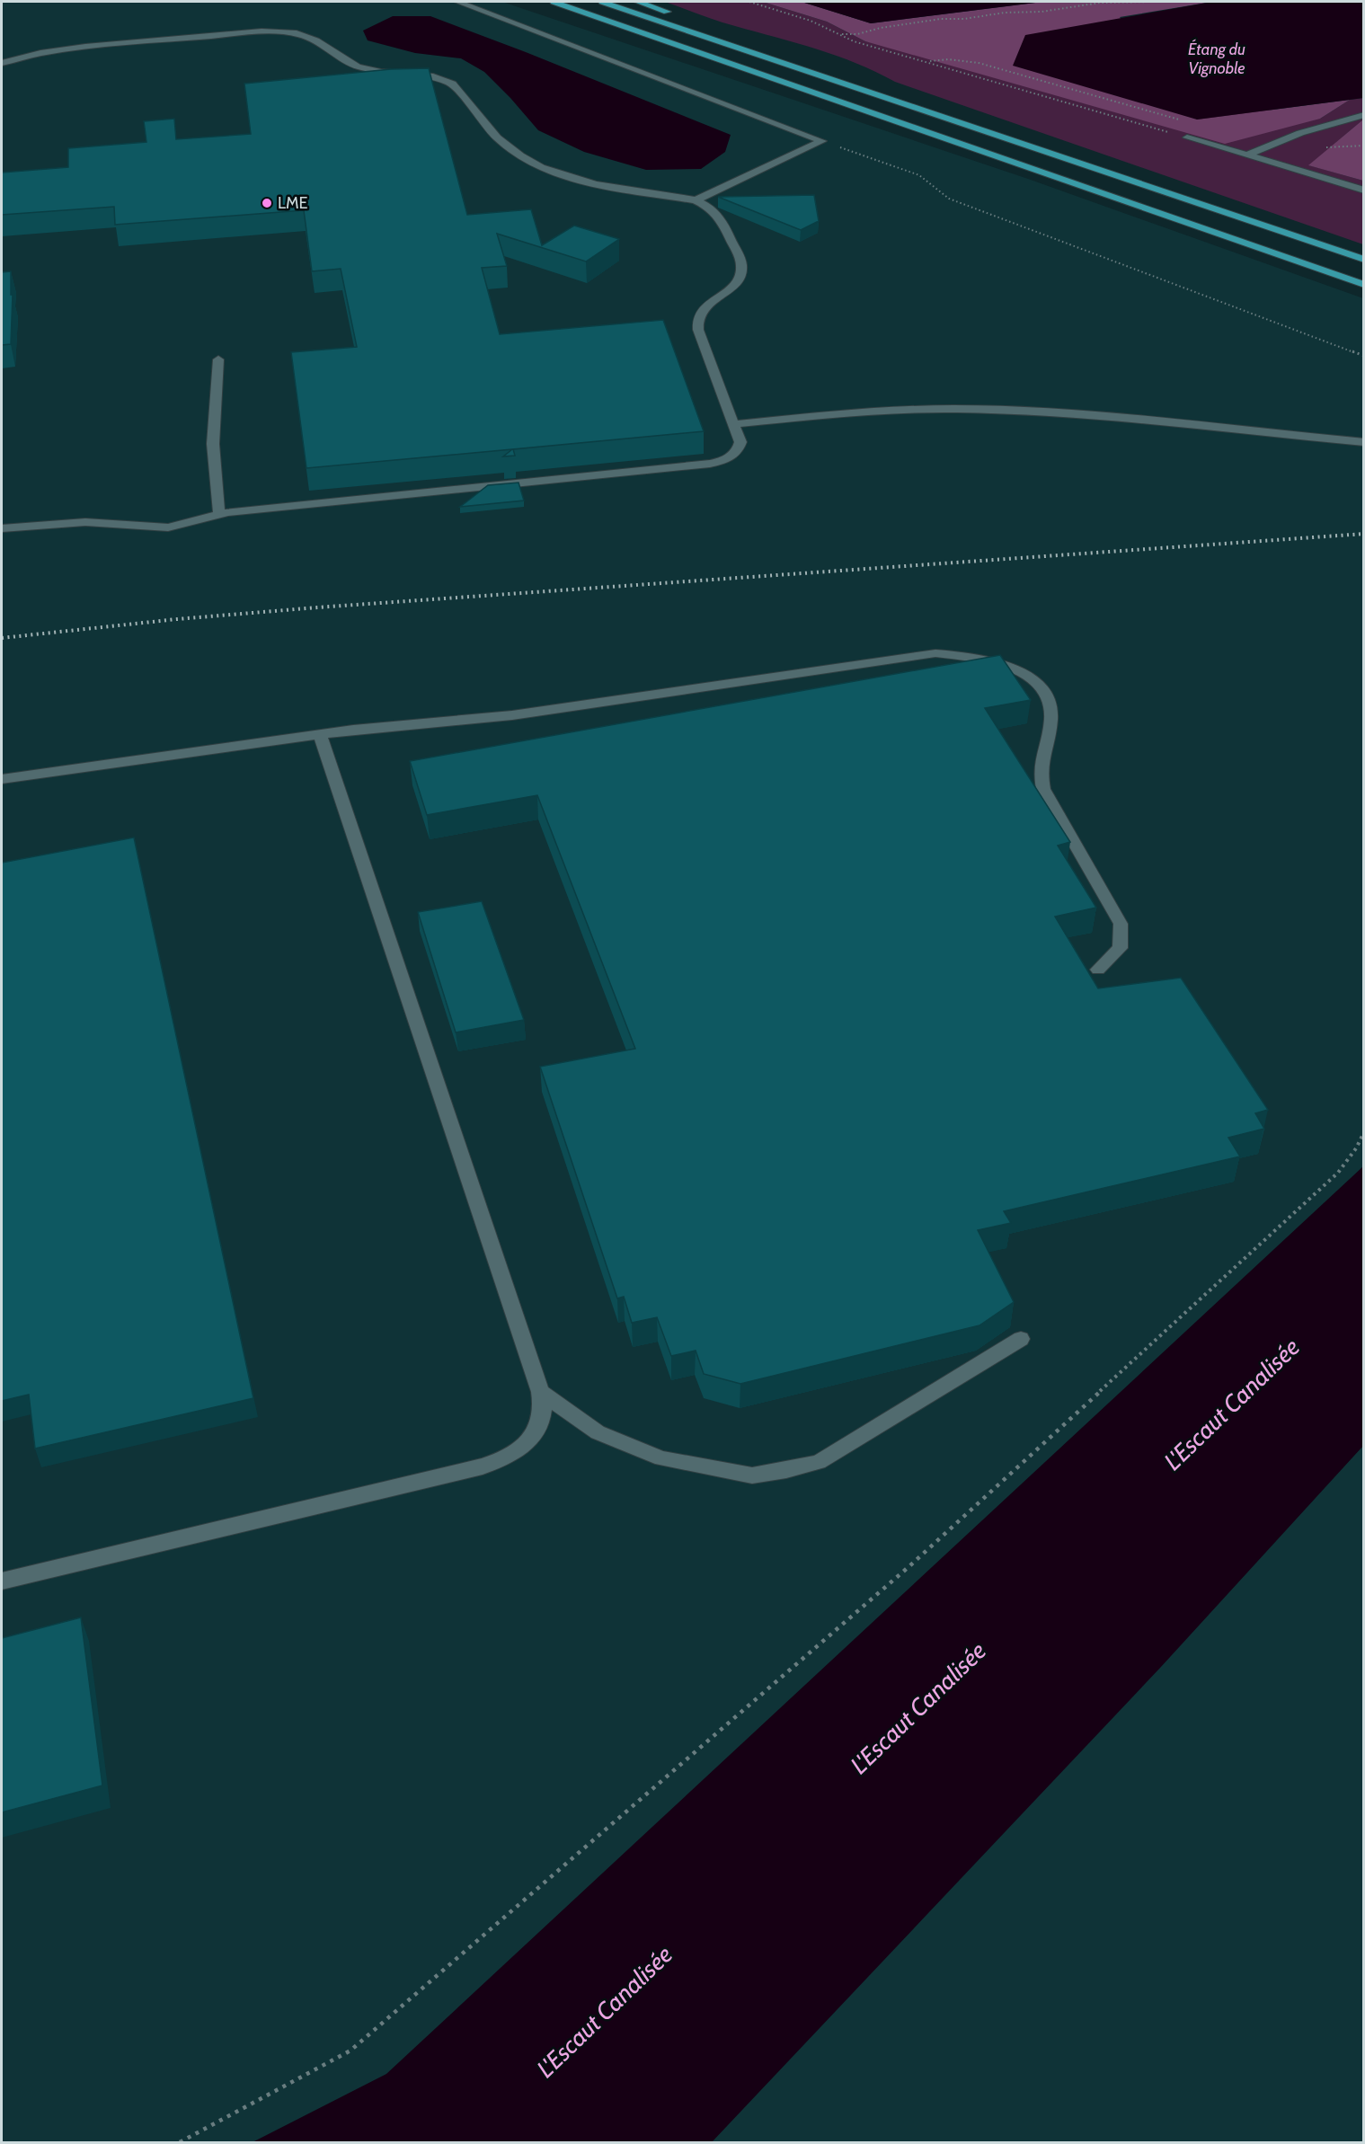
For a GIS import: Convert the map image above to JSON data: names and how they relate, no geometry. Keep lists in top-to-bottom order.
{
  "water": ["Étang du Vignoble", "L'Escaut Canalisée"],
  "places": ["LME"]
}
